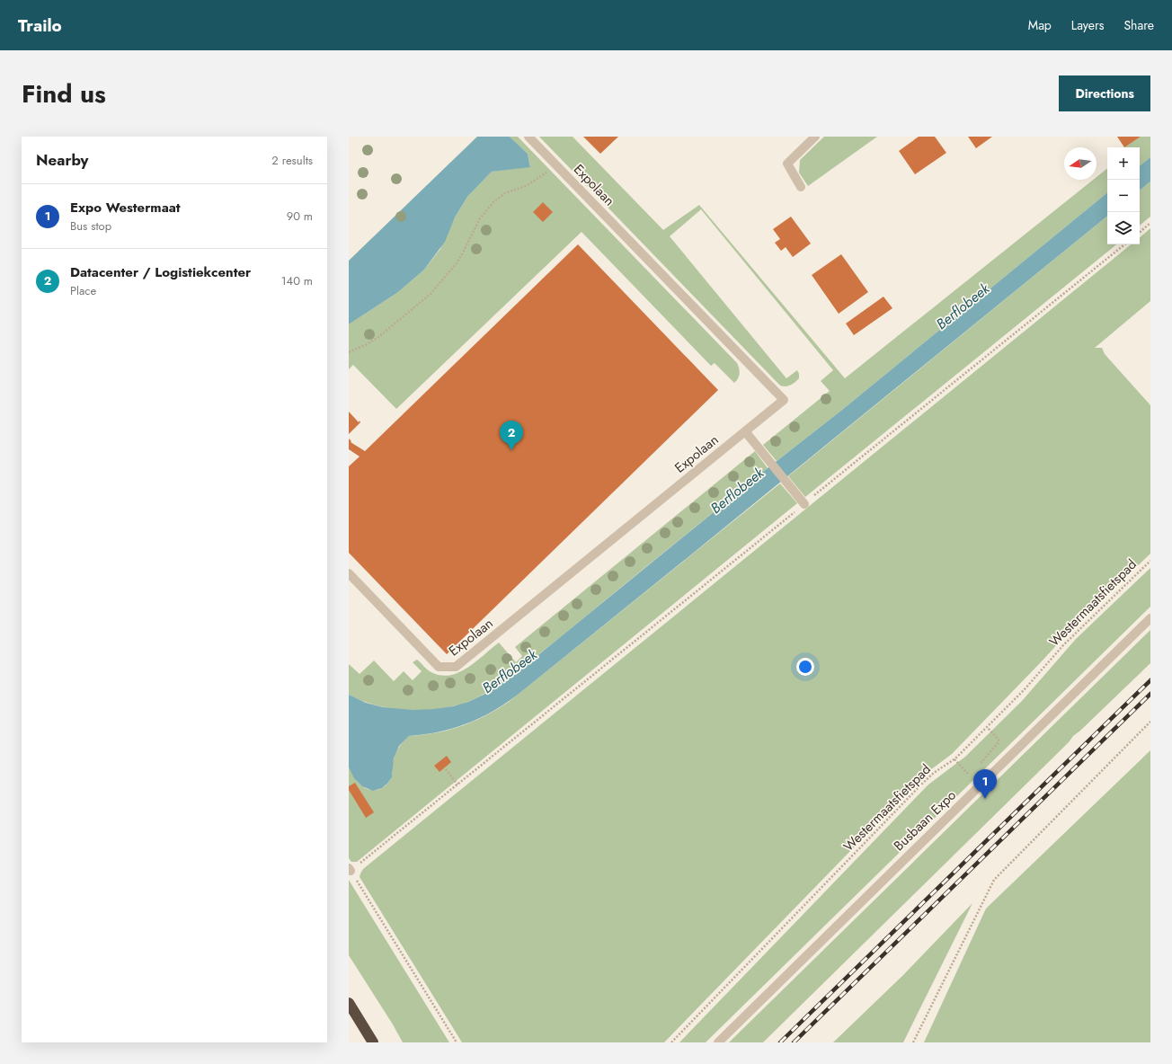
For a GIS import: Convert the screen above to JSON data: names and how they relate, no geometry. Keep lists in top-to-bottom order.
{
  "streets": {
    "street": ["Expolaan", "Busbaan Expo"],
    "path": ["Westermaatsfietspad"]
  },
  "water": ["Berflobeek"],
  "north": "left",
  "page": {
    "header": "Trailo",
    "nav": ["Map", "Layers", "Share"],
    "title": "Find us",
    "buttons": "Directions",
    "heading": ["Nearby", "2 results"],
    "map_buttons": ["+", "−"],
    "list": [
      {
        "mark": "1",
        "name": "Expo Westermaat",
        "note": "Bus stop",
        "value": "90 m"
      },
      {
        "mark": "2",
        "name": "Datacenter / Logistiekcenter",
        "note": "Place",
        "value": "140 m"
      }
    ],
    "pins": ["2", "1"]
  }
}
